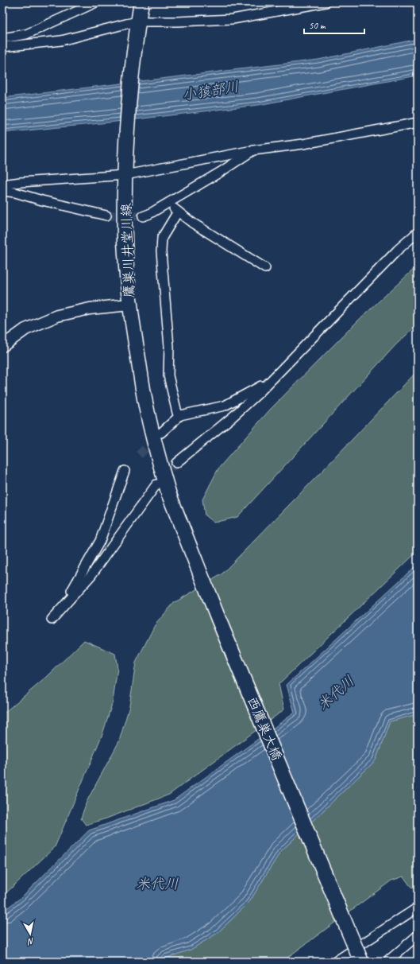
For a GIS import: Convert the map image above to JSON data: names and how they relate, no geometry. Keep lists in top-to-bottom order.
{
  "streets": {
    "main road": ["鷹巣川井堂川線", "西鷹巣大橋"]
  },
  "crossings": [
    ["鷹巣川井堂川線", "西鷹巣大橋"]
  ],
  "water": ["小猿部川", "米代川"],
  "scale_bar": "50 m",
  "north": "bottom"
}
